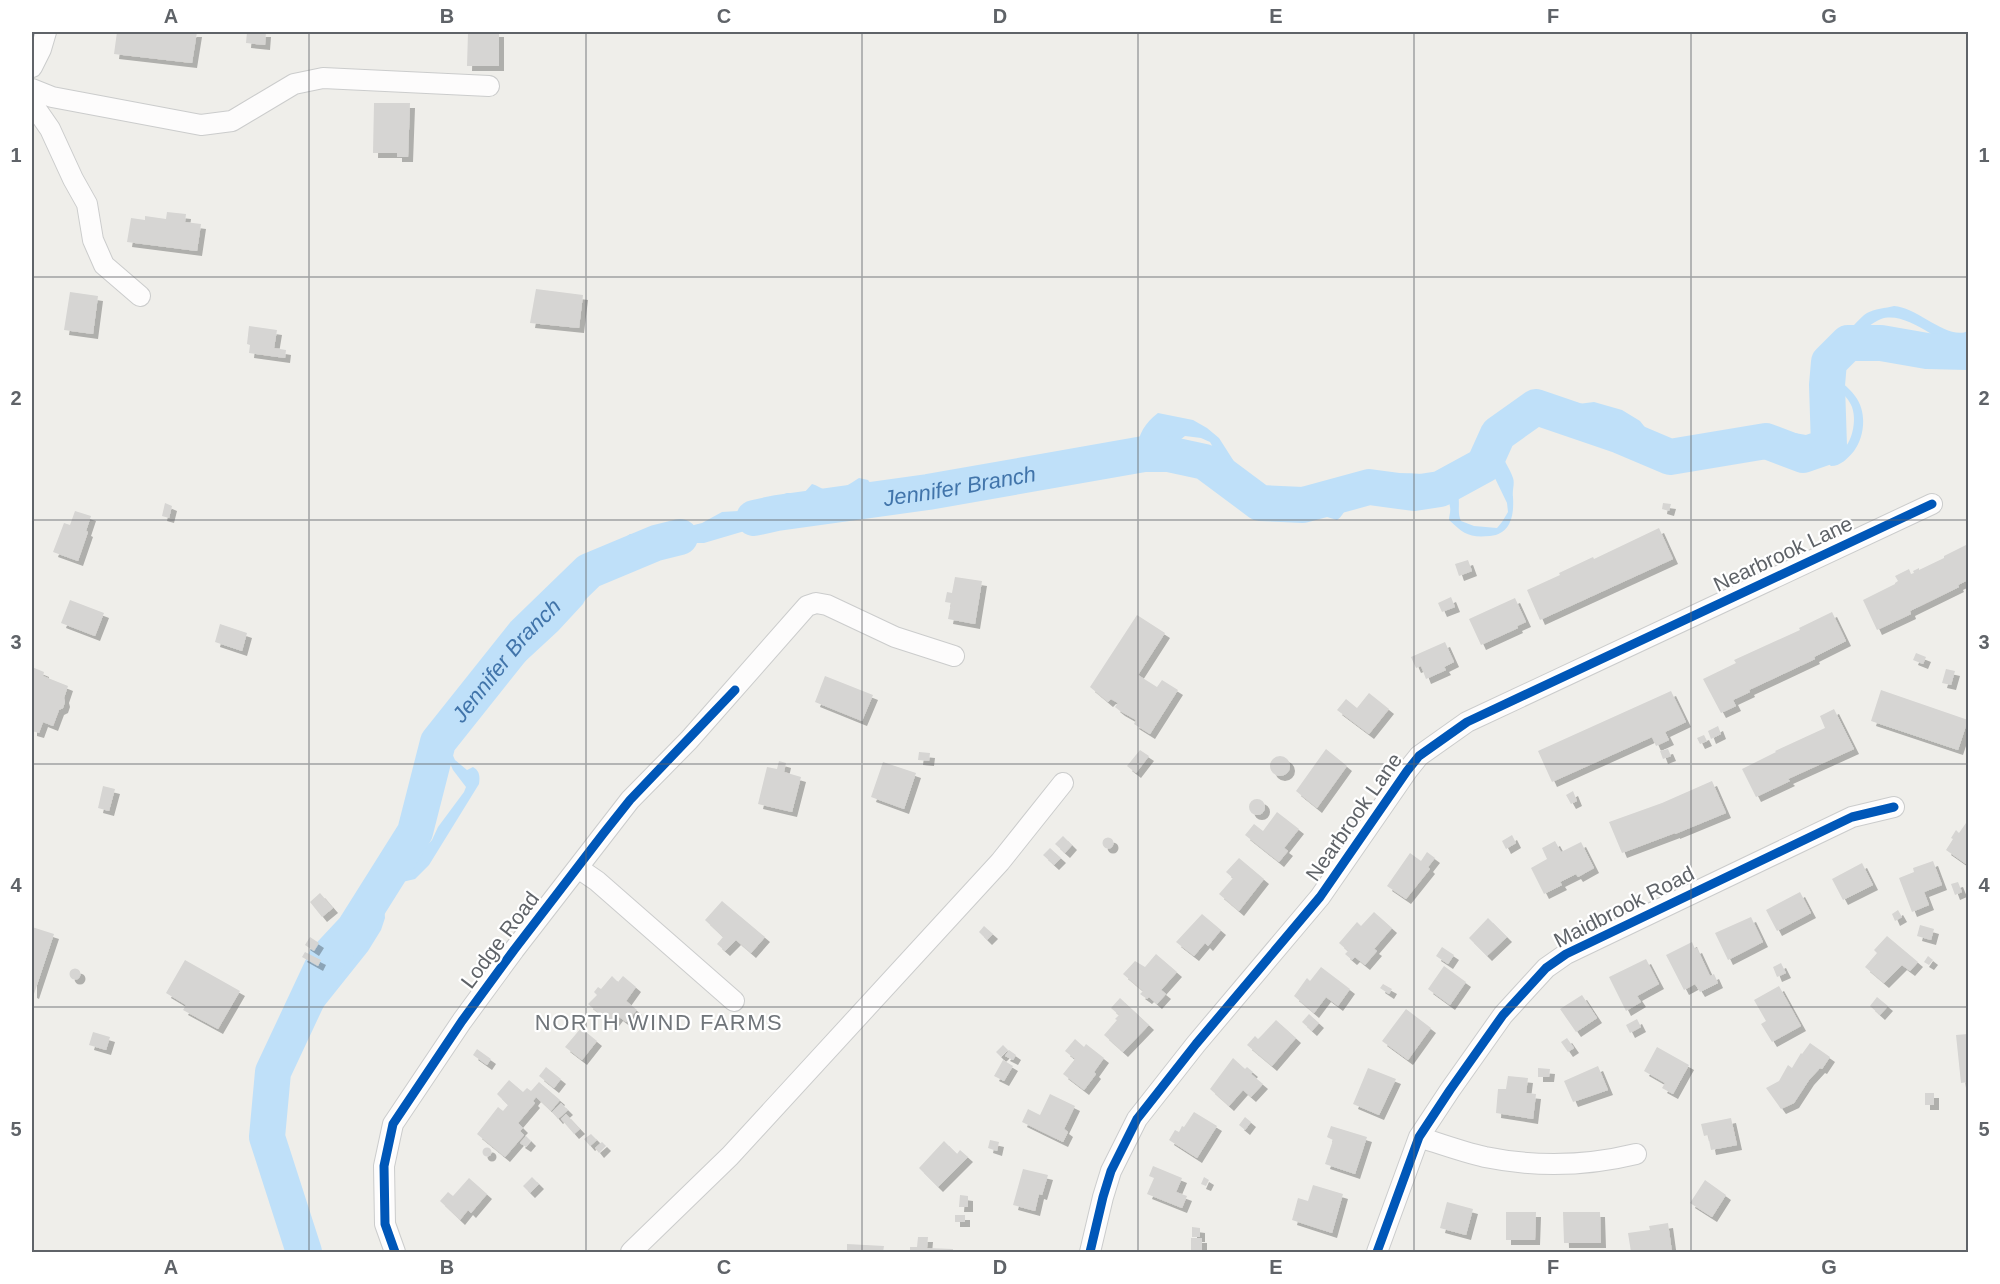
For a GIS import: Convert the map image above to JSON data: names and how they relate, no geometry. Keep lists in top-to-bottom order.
{
  "streets": {
    "street": ["Nearbrook Lane", "Maidbrook Road", "Lodge Road"]
  },
  "districts": ["NORTH WIND FARMS"],
  "water": ["Jennifer Branch"],
  "grid": {
    "columns": [
      "A",
      "B",
      "C",
      "D",
      "E",
      "F",
      "G"
    ],
    "rows": [
      "1",
      "2",
      "3",
      "4",
      "5"
    ]
  }
}
